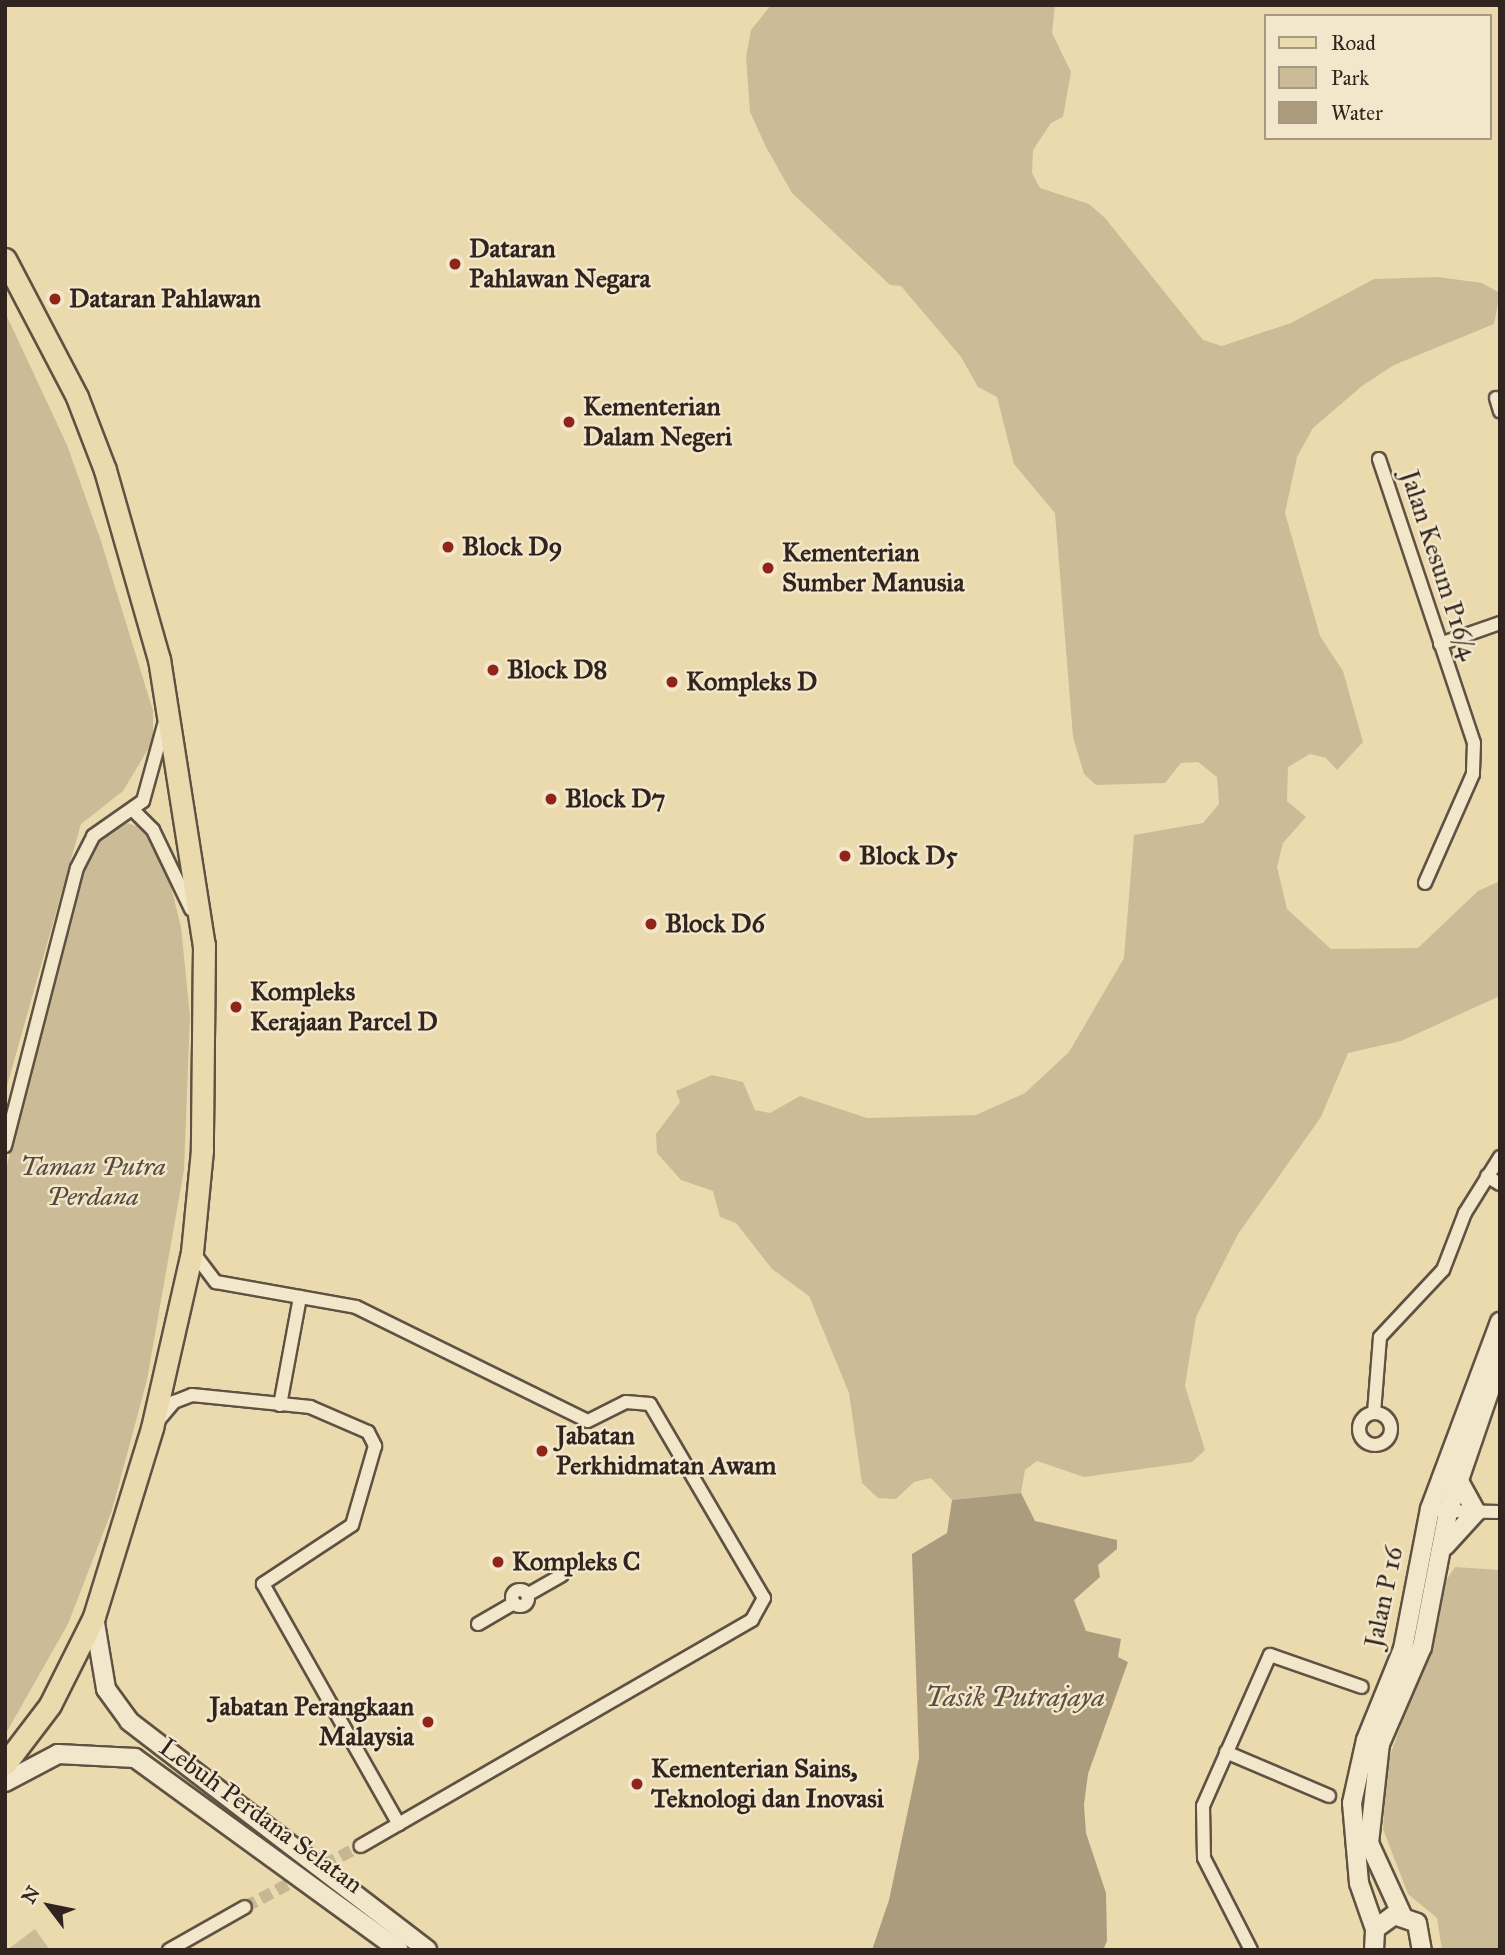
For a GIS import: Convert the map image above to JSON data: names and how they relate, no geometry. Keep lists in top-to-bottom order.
{
  "streets": {
    "street": ["Jalan Kesum P16/4", "Jalan P 16", "Lebuh Perdana Selatan"]
  },
  "water": ["Tasik Putrajaya"],
  "parks": ["Taman Putra Perdana"],
  "places": [
    "Dataran Pahlawan Negara",
    "Dataran Pahlawan",
    "Kementerian Dalam Negeri",
    "Block D9",
    "Kementerian Sumber Manusia",
    "Block D8",
    "Kompleks D",
    "Block D7",
    "Block D5",
    "Block D6",
    "Kompleks Kerajaan Parcel D",
    "Jabatan Perkhidmatan Awam",
    "Kompleks C",
    "Jabatan Perangkaan Malaysia",
    "Kementerian Sains, Teknologi dan Inovasi"
  ],
  "legend": ["Road", "Park", "Water"],
  "north": "top left"
}
